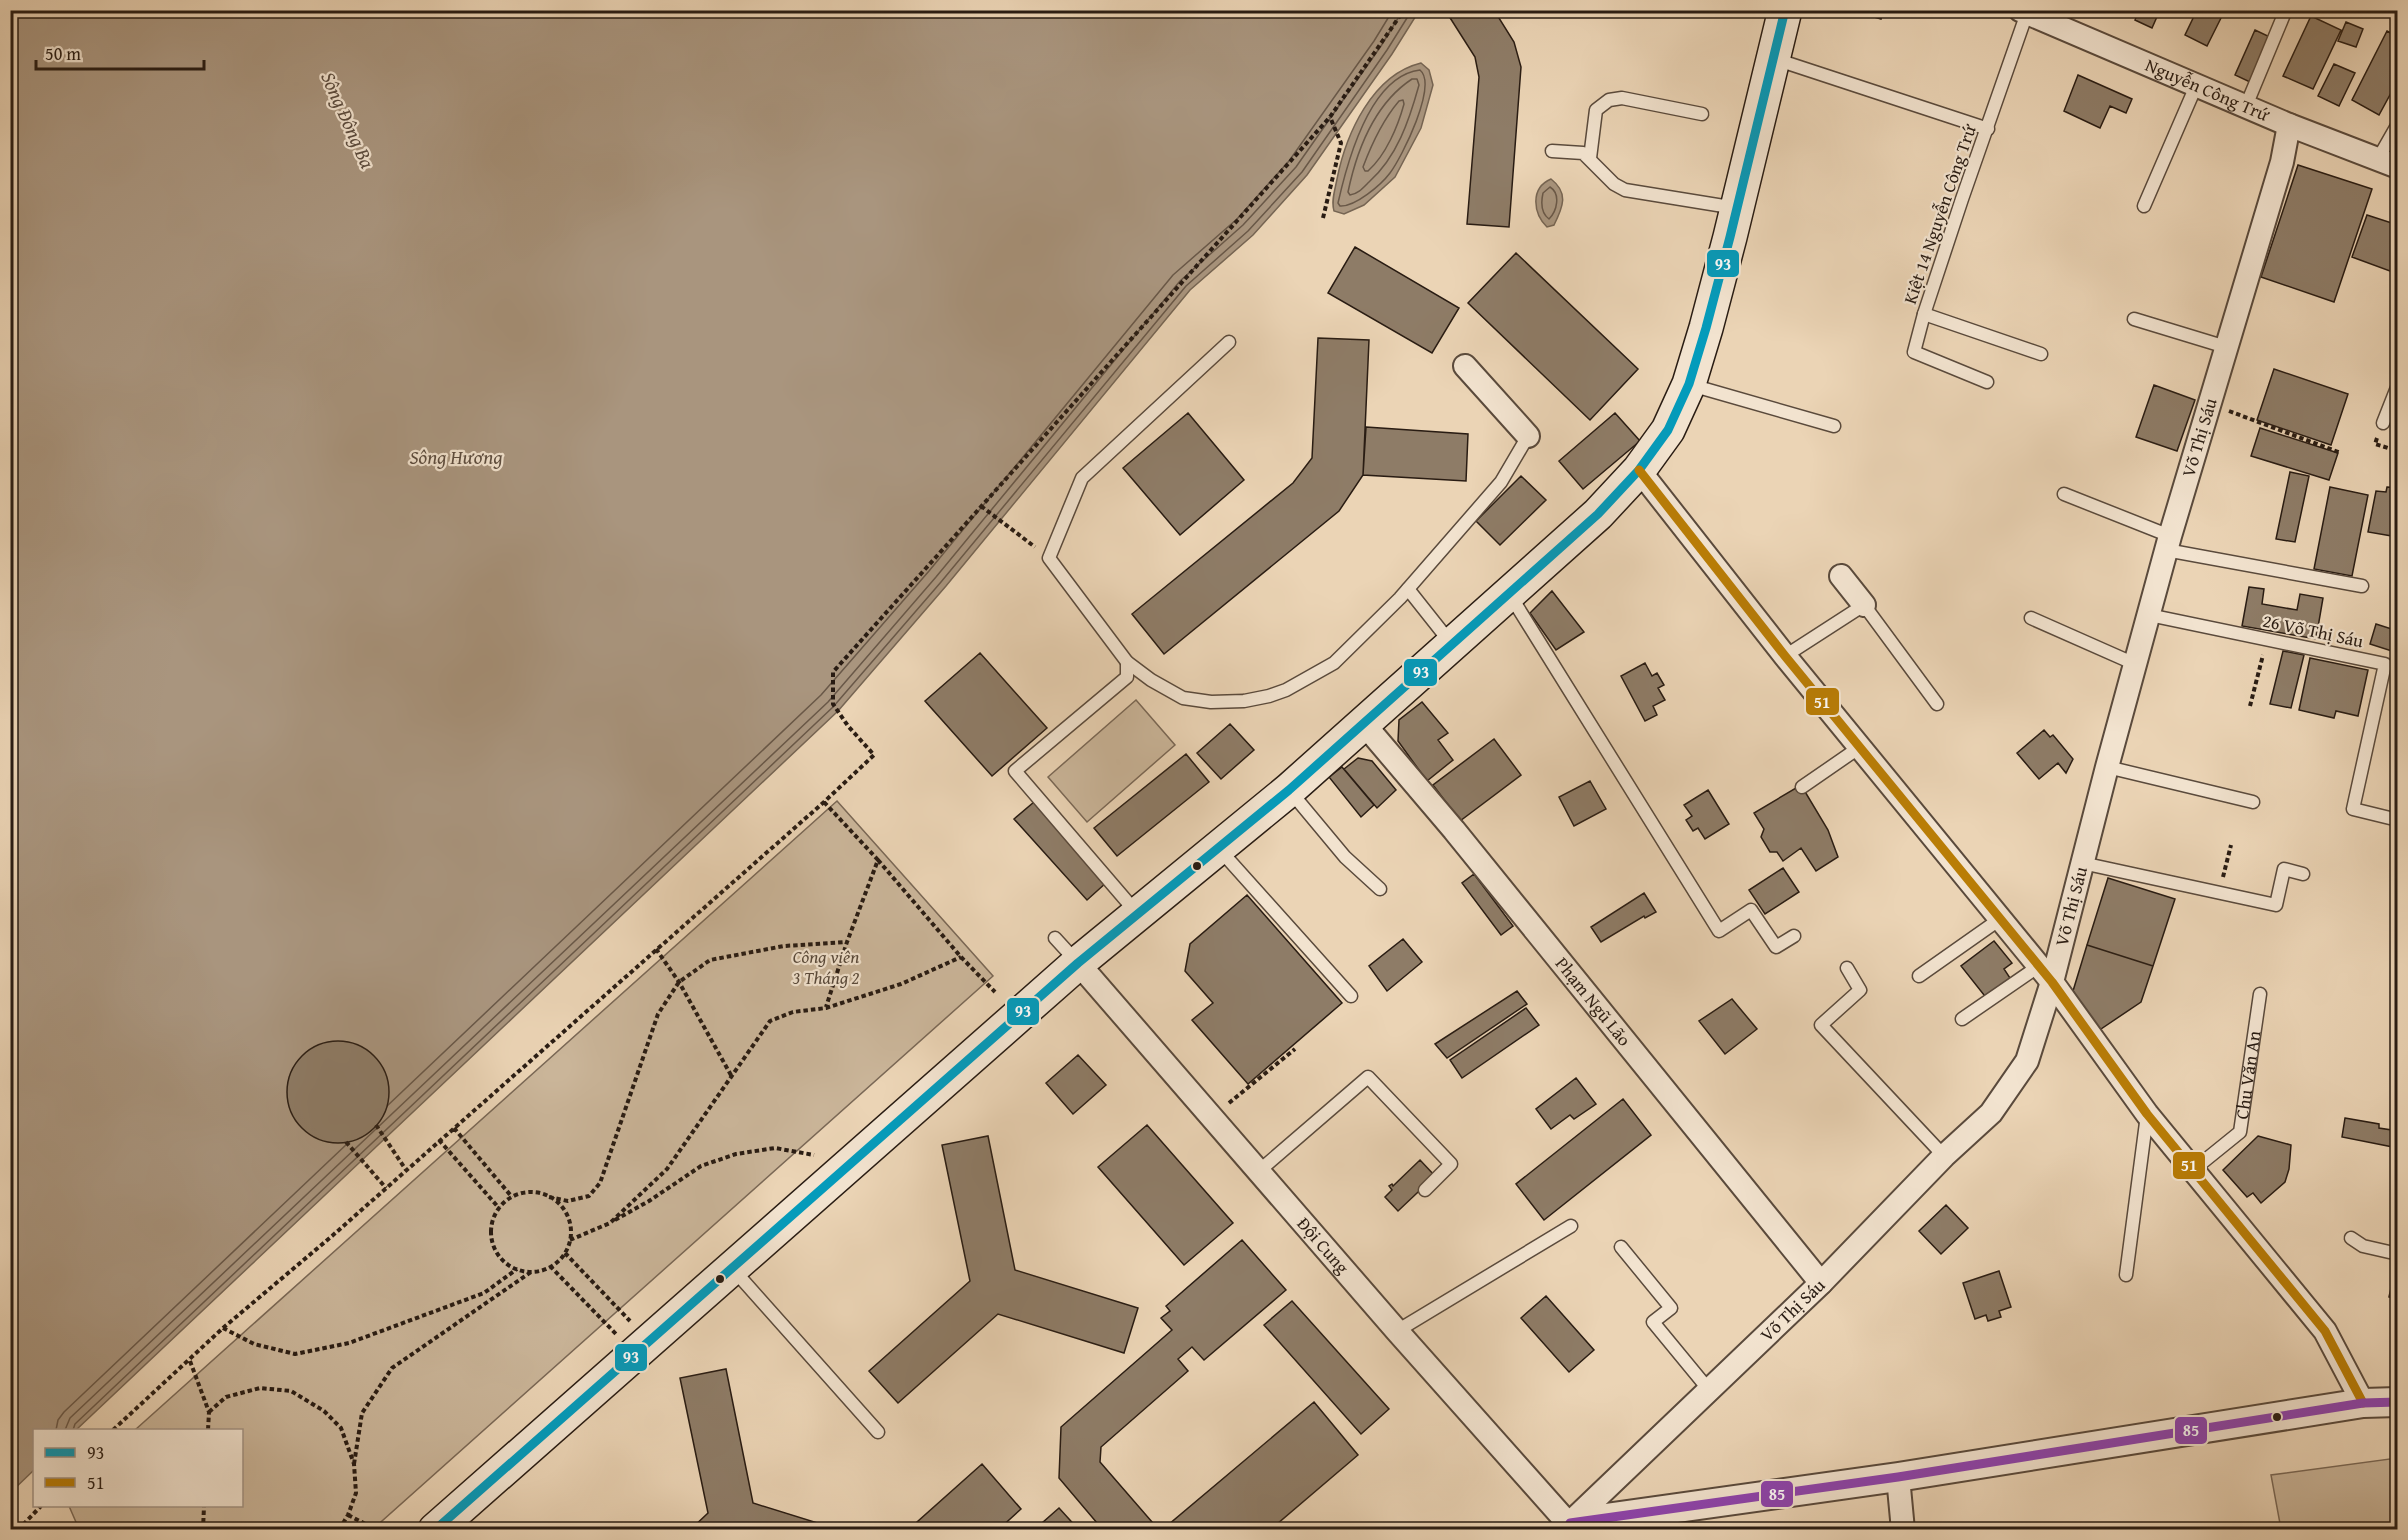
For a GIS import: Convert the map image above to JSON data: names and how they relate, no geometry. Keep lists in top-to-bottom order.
{
  "streets": {
    "street": [
      "Nguyễn Công Trứ",
      "Võ Thị Sáu",
      "Phạm Ngũ Lão",
      "Đội Cung"
    ],
    "lane": ["Kiệt 14 Nguyễn Công Trứ", "26 Võ Thị Sáu", "Chu Văn An"]
  },
  "crossings": [
    ["Nguyễn Công Trứ", "Kiệt 14 Nguyễn Công Trứ"],
    ["Nguyễn Công Trứ", "Võ Thị Sáu"],
    ["Võ Thị Sáu", "26 Võ Thị Sáu"],
    ["Võ Thị Sáu", "Phạm Ngũ Lão"],
    ["Võ Thị Sáu", "Đội Cung"]
  ],
  "water": ["Sông Đông Ba", "Sông Hương"],
  "parks": ["Công viên 3 Tháng 2"],
  "lines": ["transit line 93", "transit line 51", "transit line 85"],
  "legend": ["93", "51"],
  "scale_bar": "50 m"
}
